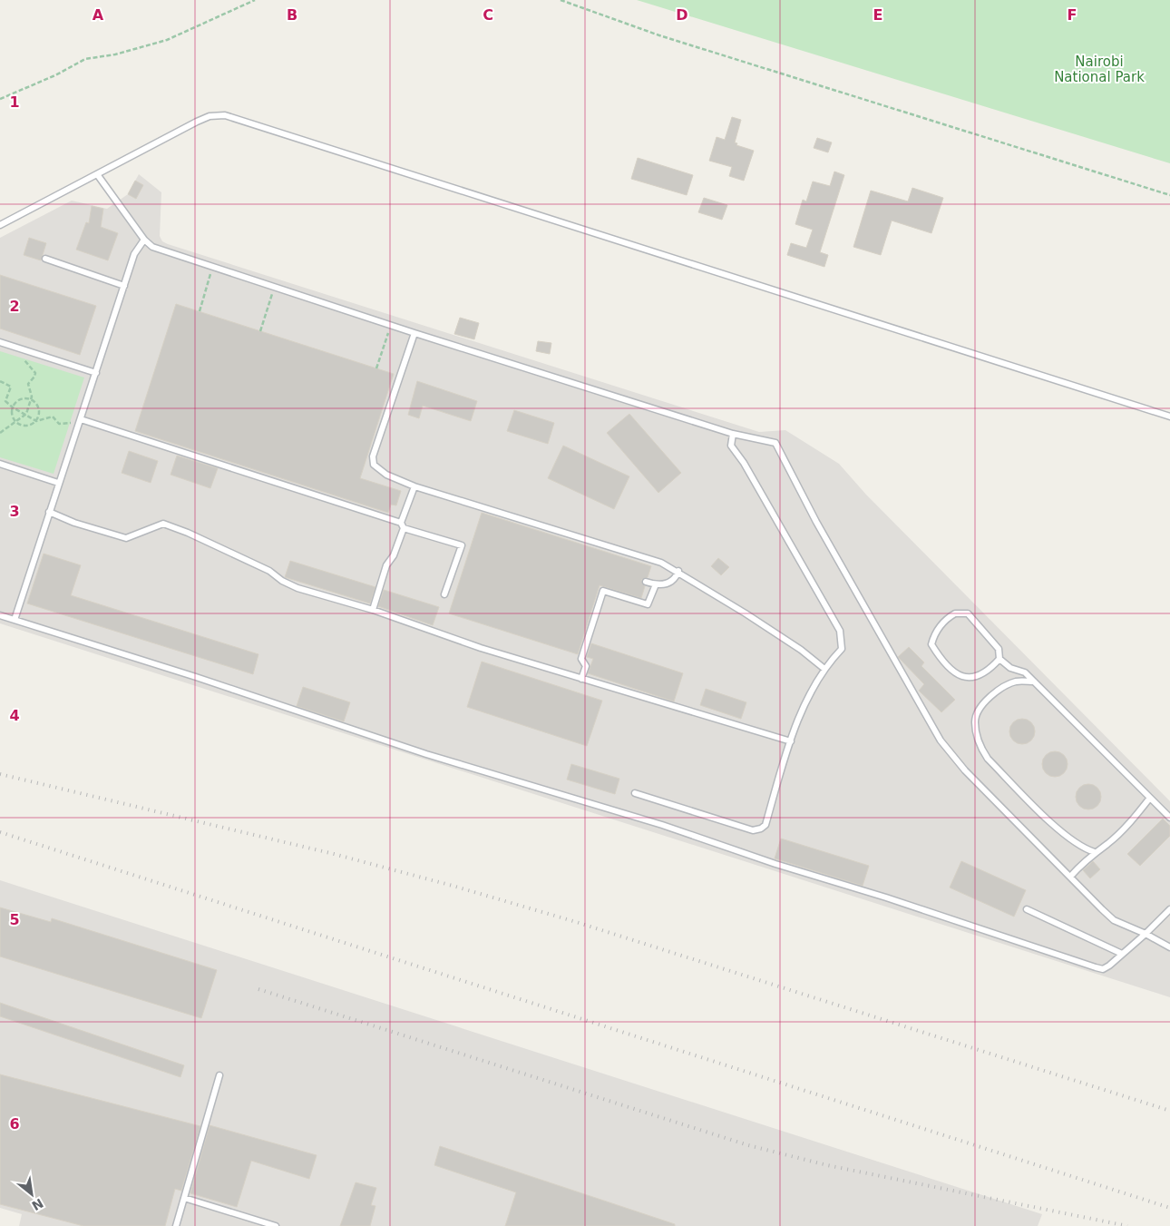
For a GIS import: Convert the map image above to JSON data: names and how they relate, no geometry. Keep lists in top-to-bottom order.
{
  "parks": ["Nairobi National Park"],
  "north": "bottom right",
  "grid": {
    "columns": [
      "A",
      "B",
      "C",
      "D",
      "E",
      "F"
    ],
    "rows": [
      "1",
      "2",
      "3",
      "4",
      "5",
      "6"
    ]
  }
}
